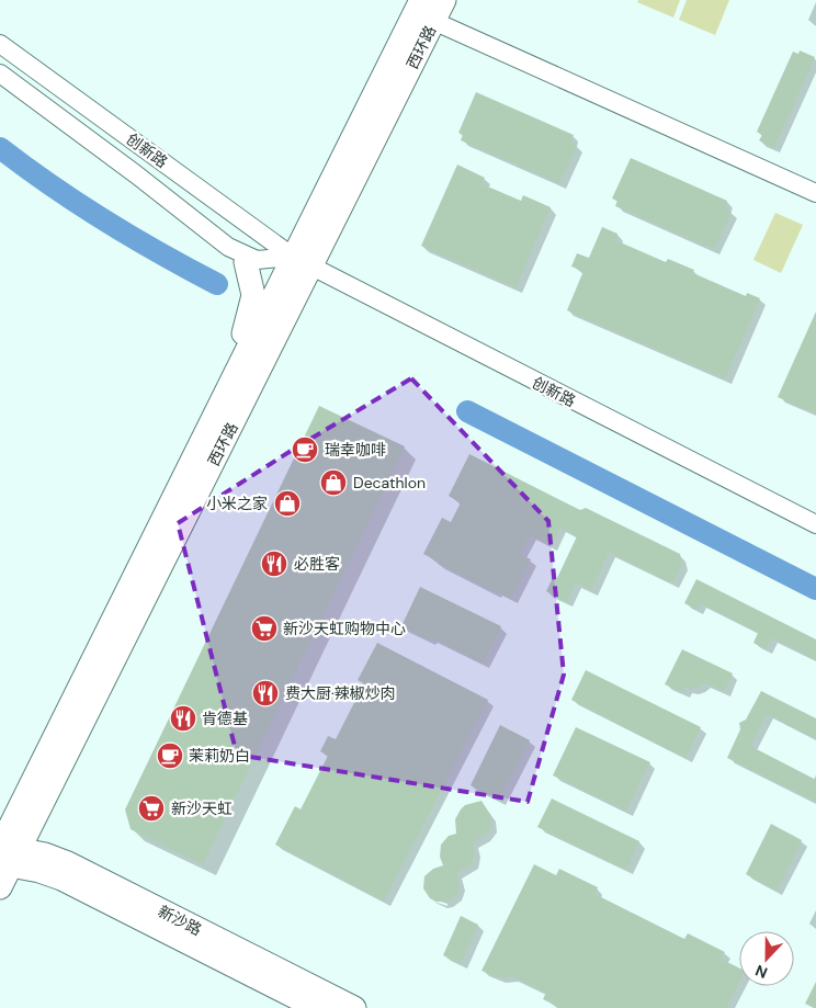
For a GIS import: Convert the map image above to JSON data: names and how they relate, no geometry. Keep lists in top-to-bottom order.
{
  "streets": {
    "main road": ["西环路", "新沙路"],
    "street": ["创新路"]
  },
  "crossings": [
    ["西环路", "创新路"],
    ["西环路", "新沙路"]
  ],
  "places": {
    "cafe": ["瑞幸咖啡", "茉莉奶白"],
    "shop": ["Decathlon", "小米之家"],
    "restaurant": ["必胜客", "费大厨·辣椒炒肉", "肯德基"],
    "supermarket": ["新沙天虹购物中心", "新沙天虹"]
  },
  "north": "bottom"
}
